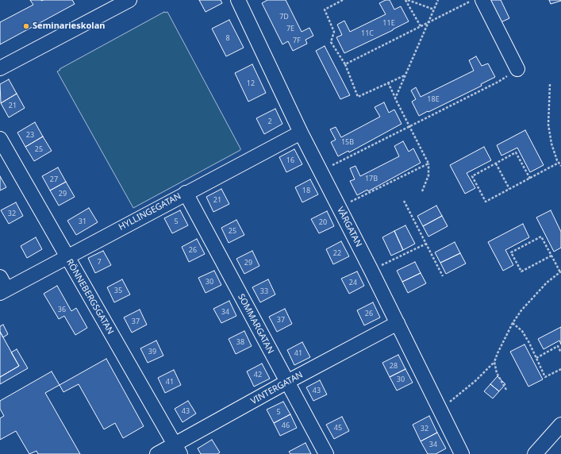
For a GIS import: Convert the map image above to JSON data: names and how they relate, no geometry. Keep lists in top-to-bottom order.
{
  "streets": {
    "street": [
      "HYLLINGEGATAN",
      "VÅRGATAN",
      "RÖNNEBERGSGATAN",
      "SOMMARGATAN",
      "VINTERGATAN"
    ]
  },
  "crossings": [
    ["HYLLINGEGATAN", "VÅRGATAN"],
    ["HYLLINGEGATAN", "RÖNNEBERGSGATAN"],
    ["HYLLINGEGATAN", "SOMMARGATAN"],
    ["VÅRGATAN", "VINTERGATAN"],
    ["RÖNNEBERGSGATAN", "VINTERGATAN"],
    ["SOMMARGATAN", "VINTERGATAN"]
  ],
  "places": ["Seminarieskolan"],
  "house_numbers": [
    "7D",
    "11E",
    "7E",
    "11C",
    "8",
    "7F",
    "12",
    "18E",
    "21",
    "2",
    "23",
    "15B",
    "25",
    "16",
    "17B",
    "27",
    "18",
    "29",
    "21",
    "32",
    "31",
    "5",
    "20",
    "25",
    "26",
    "22",
    "7",
    "29",
    "30",
    "24",
    "35",
    "33",
    "36",
    "34",
    "26",
    "37",
    "37",
    "38",
    "39",
    "41",
    "28",
    "42",
    "30",
    "41",
    "43",
    "43",
    "5",
    "46",
    "45",
    "32",
    "34"
  ]
}
